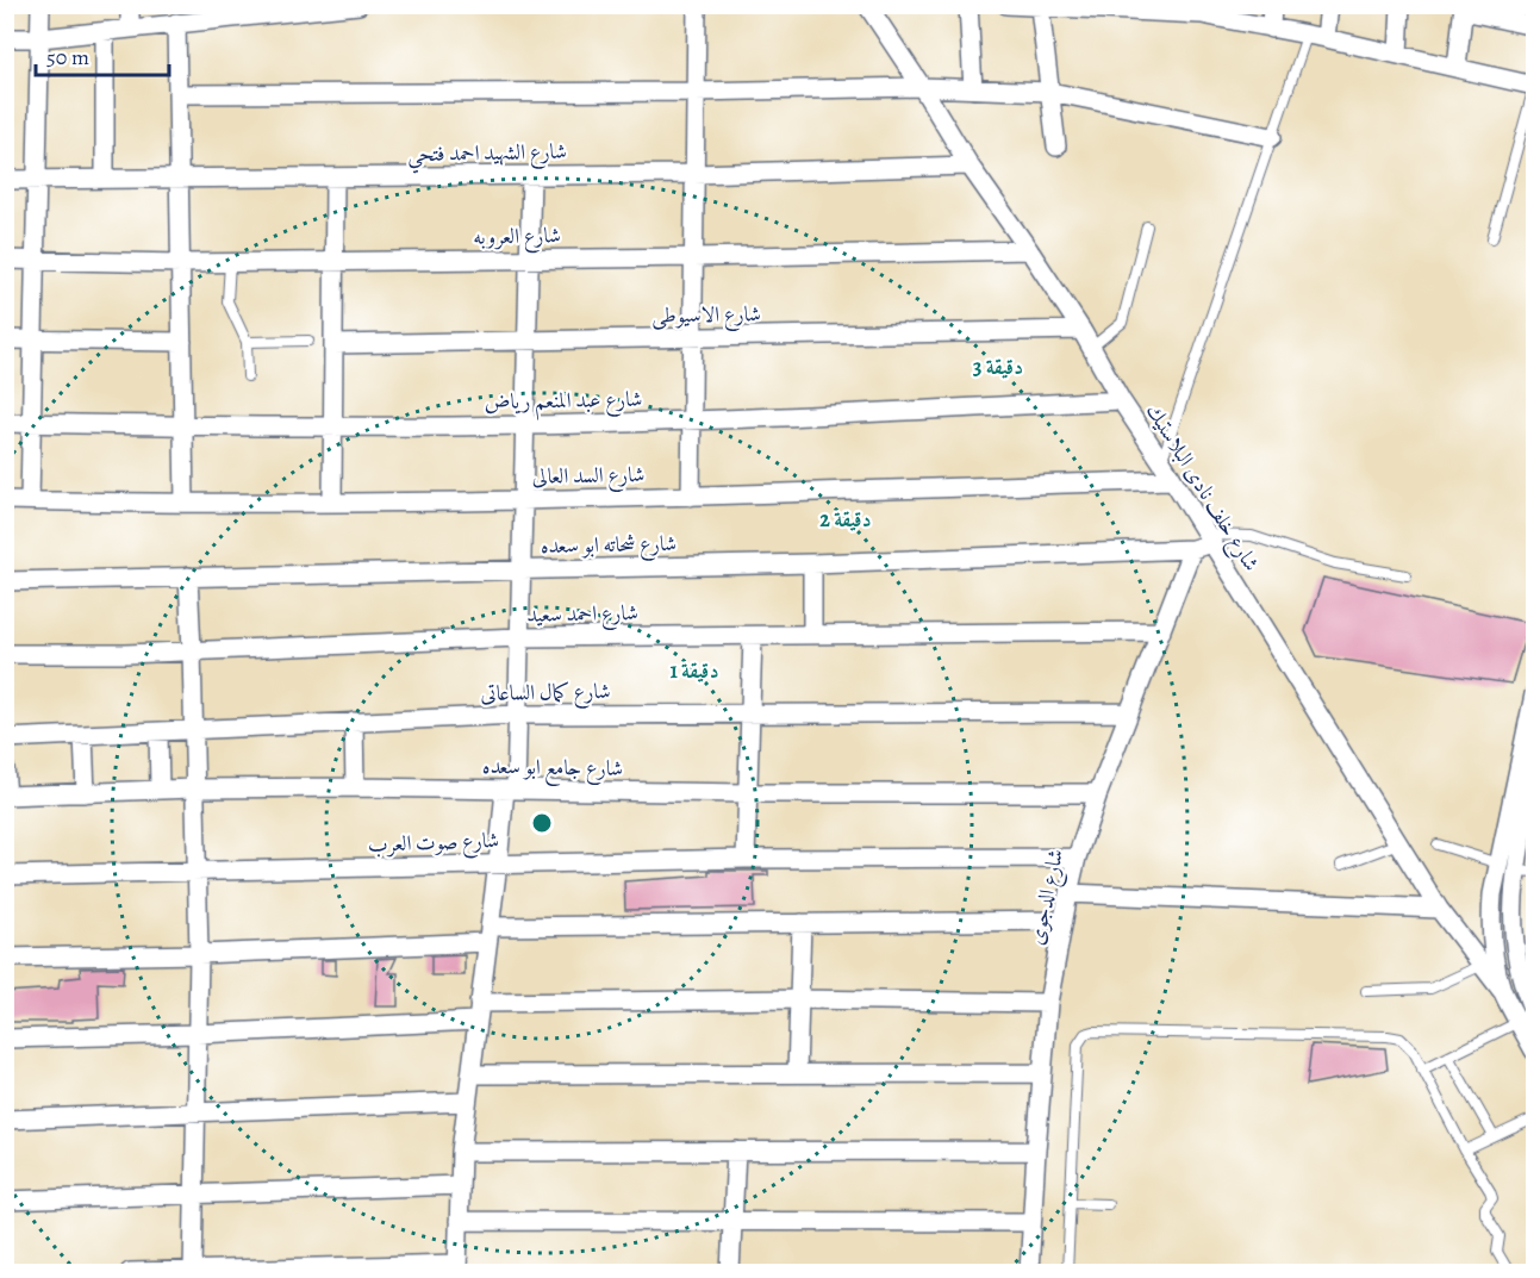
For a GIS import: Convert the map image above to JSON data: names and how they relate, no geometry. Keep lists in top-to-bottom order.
{
  "streets": {
    "street": [
      "شارع الشهيد احمد فتحي",
      "شارع العروبه",
      "شارع الاسيوطى",
      "شارع عبد المنعم رياض",
      "شارع السد العالى",
      "شارع خلف نادى البلاستيك",
      "شارع شحاته ابو سعده",
      "شارع احمد سعيد",
      "شارع كمال الساعاتى",
      "شارع جامع ابو سعده",
      "شارع صوت العرب",
      "شارع الدجوى"
    ]
  },
  "crossings": [
    ["شارع الشهيد احمد فتحي", "شارع خلف نادى البلاستيك"],
    ["شارع العروبه", "شارع خلف نادى البلاستيك"],
    ["شارع الاسيوطى", "شارع خلف نادى البلاستيك"],
    ["شارع عبد المنعم رياض", "شارع خلف نادى البلاستيك"],
    ["شارع السد العالى", "شارع خلف نادى البلاستيك"],
    ["شارع خلف نادى البلاستيك", "شارع شحاته ابو سعده"],
    ["شارع شحاته ابو سعده", "شارع الدجوى"],
    ["شارع احمد سعيد", "شارع الدجوى"],
    ["شارع كمال الساعاتى", "شارع الدجوى"],
    ["شارع جامع ابو سعده", "شارع الدجوى"],
    ["شارع صوت العرب", "شارع الدجوى"]
  ],
  "scale_bar": "50 m",
  "rings": ["3 دقيقة", "2 دقيقة", "1 دقيقة"]
}
